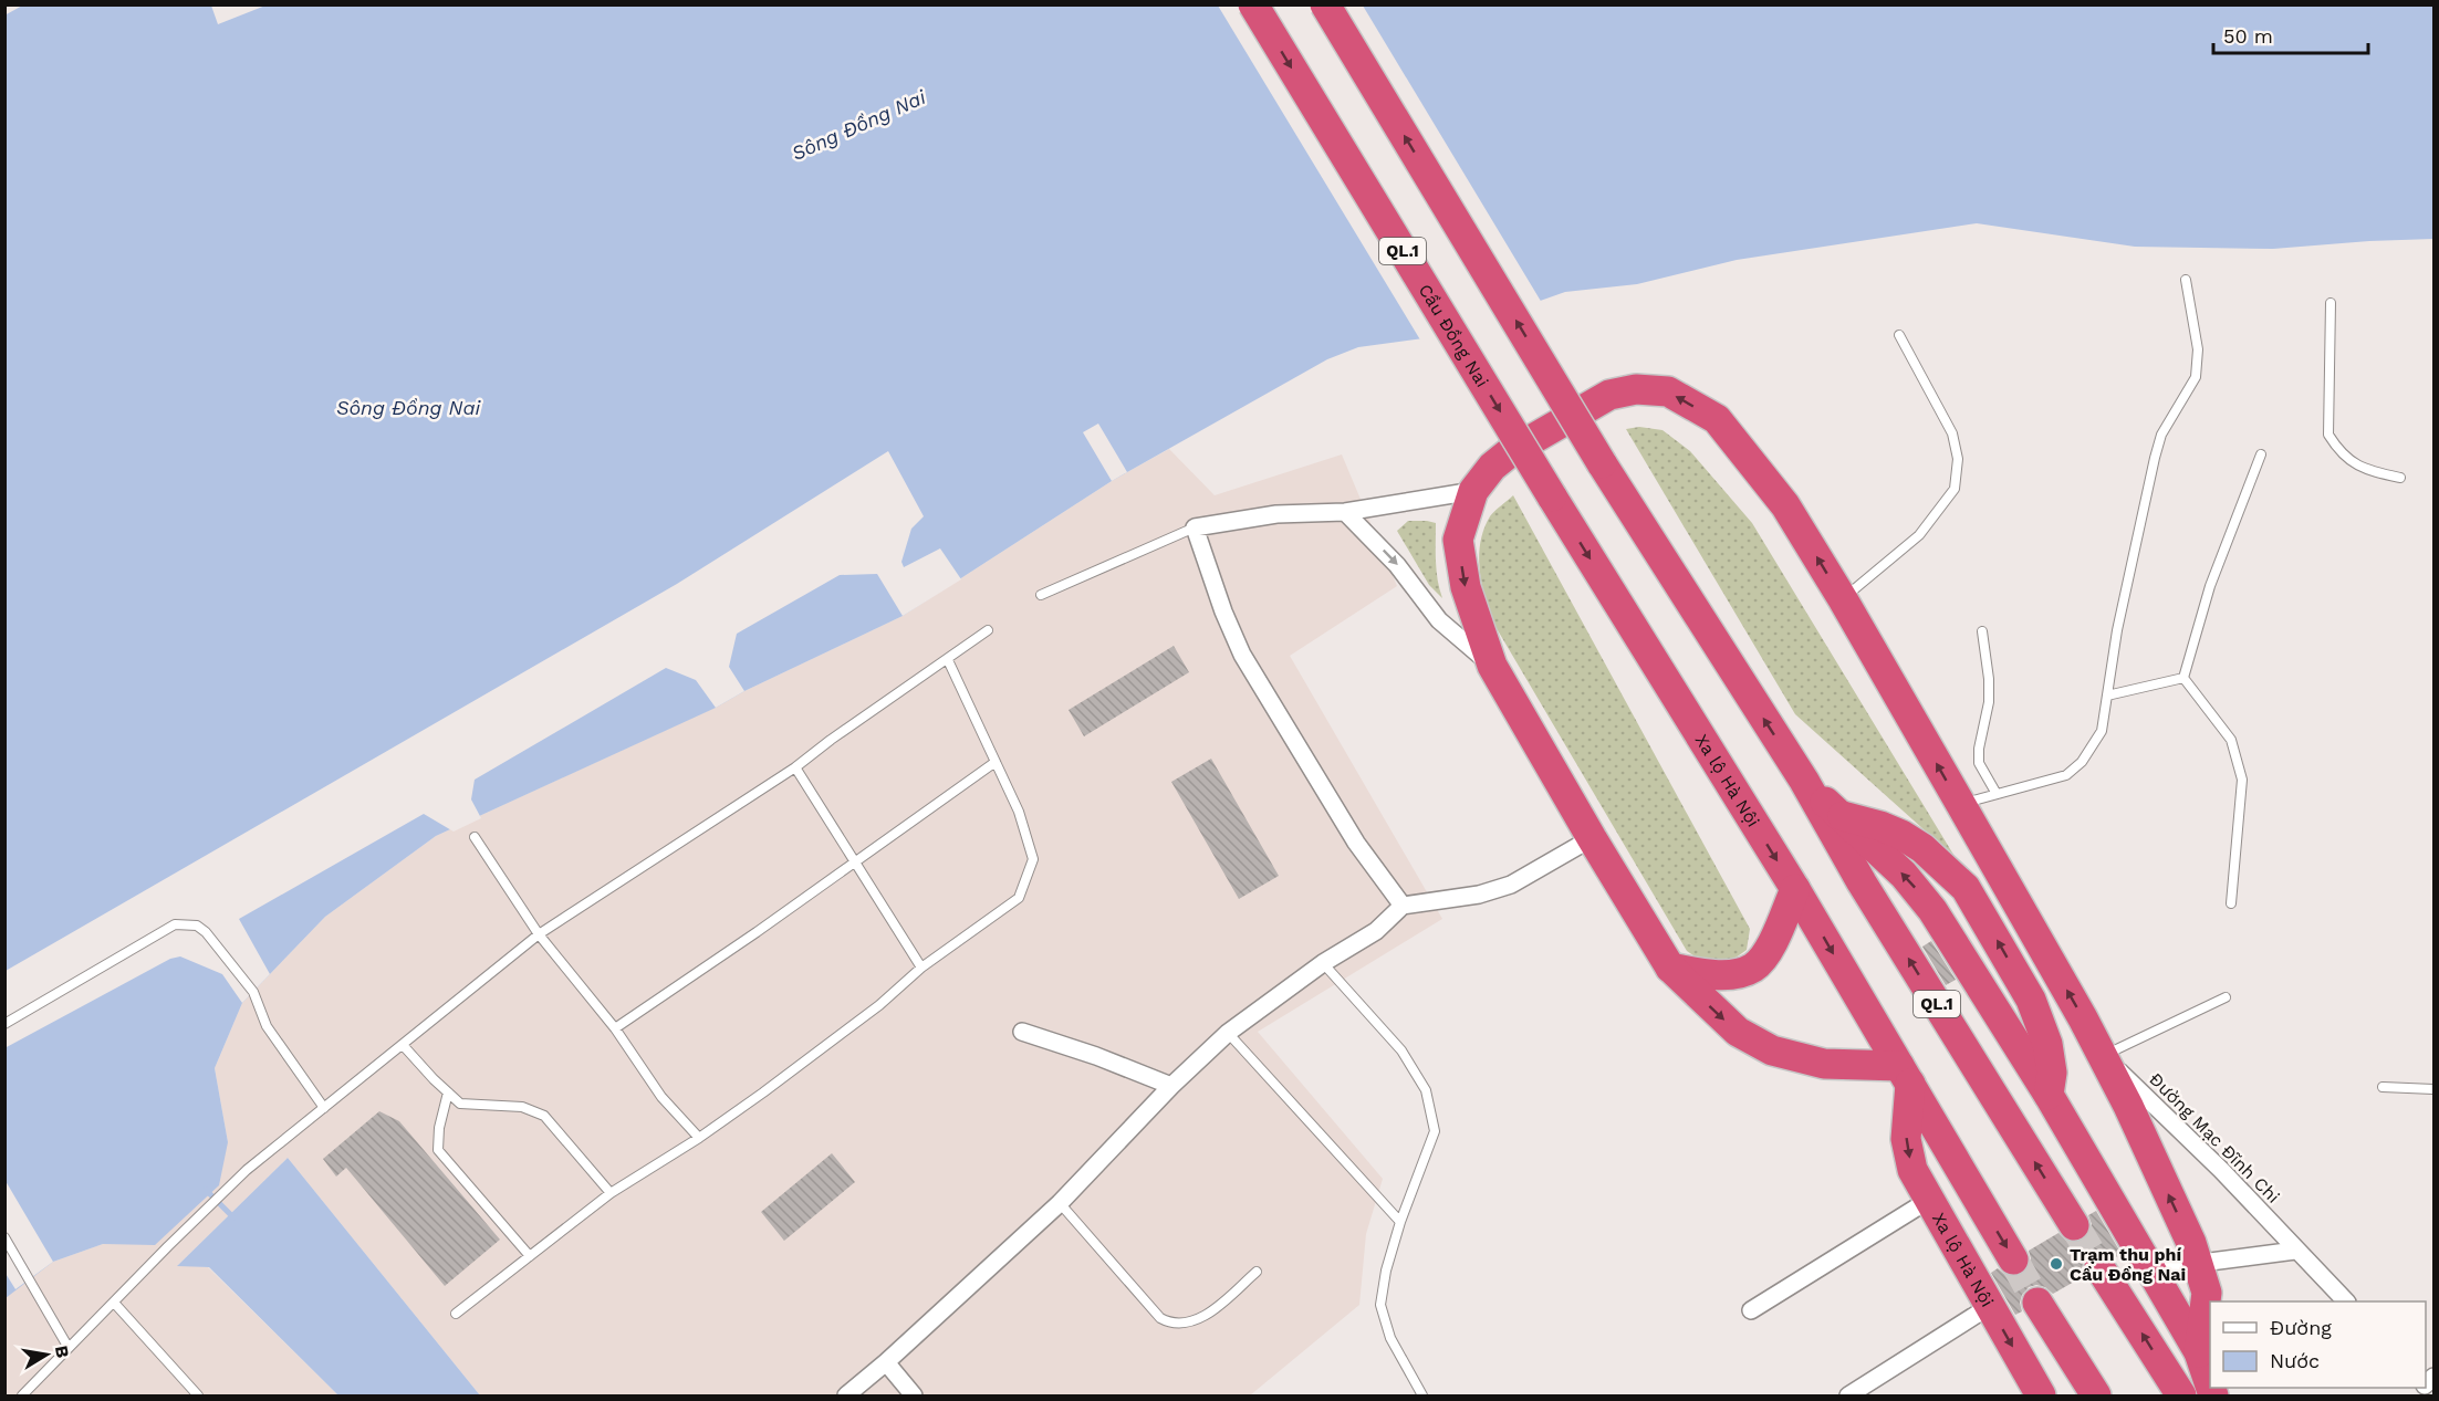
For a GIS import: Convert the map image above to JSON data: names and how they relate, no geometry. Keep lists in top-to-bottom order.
{
  "streets": {
    "highway": ["QL.1", "Cầu Đồng Nai", "Xa lộ Hà Nội"],
    "street": ["Đường Mạc Đĩnh Chi"]
  },
  "crossings": [
    ["QL.1", "Đường Mạc Đĩnh Chi"],
    ["Cầu Đồng Nai", "Xa lộ Hà Nội"]
  ],
  "water": ["Sông Đồng Nai"],
  "places": ["Trạm thu phí Cầu Đồng Nai"],
  "legend": ["Đường", "Nước"],
  "scale_bar": "50 m",
  "north": "right"
}
